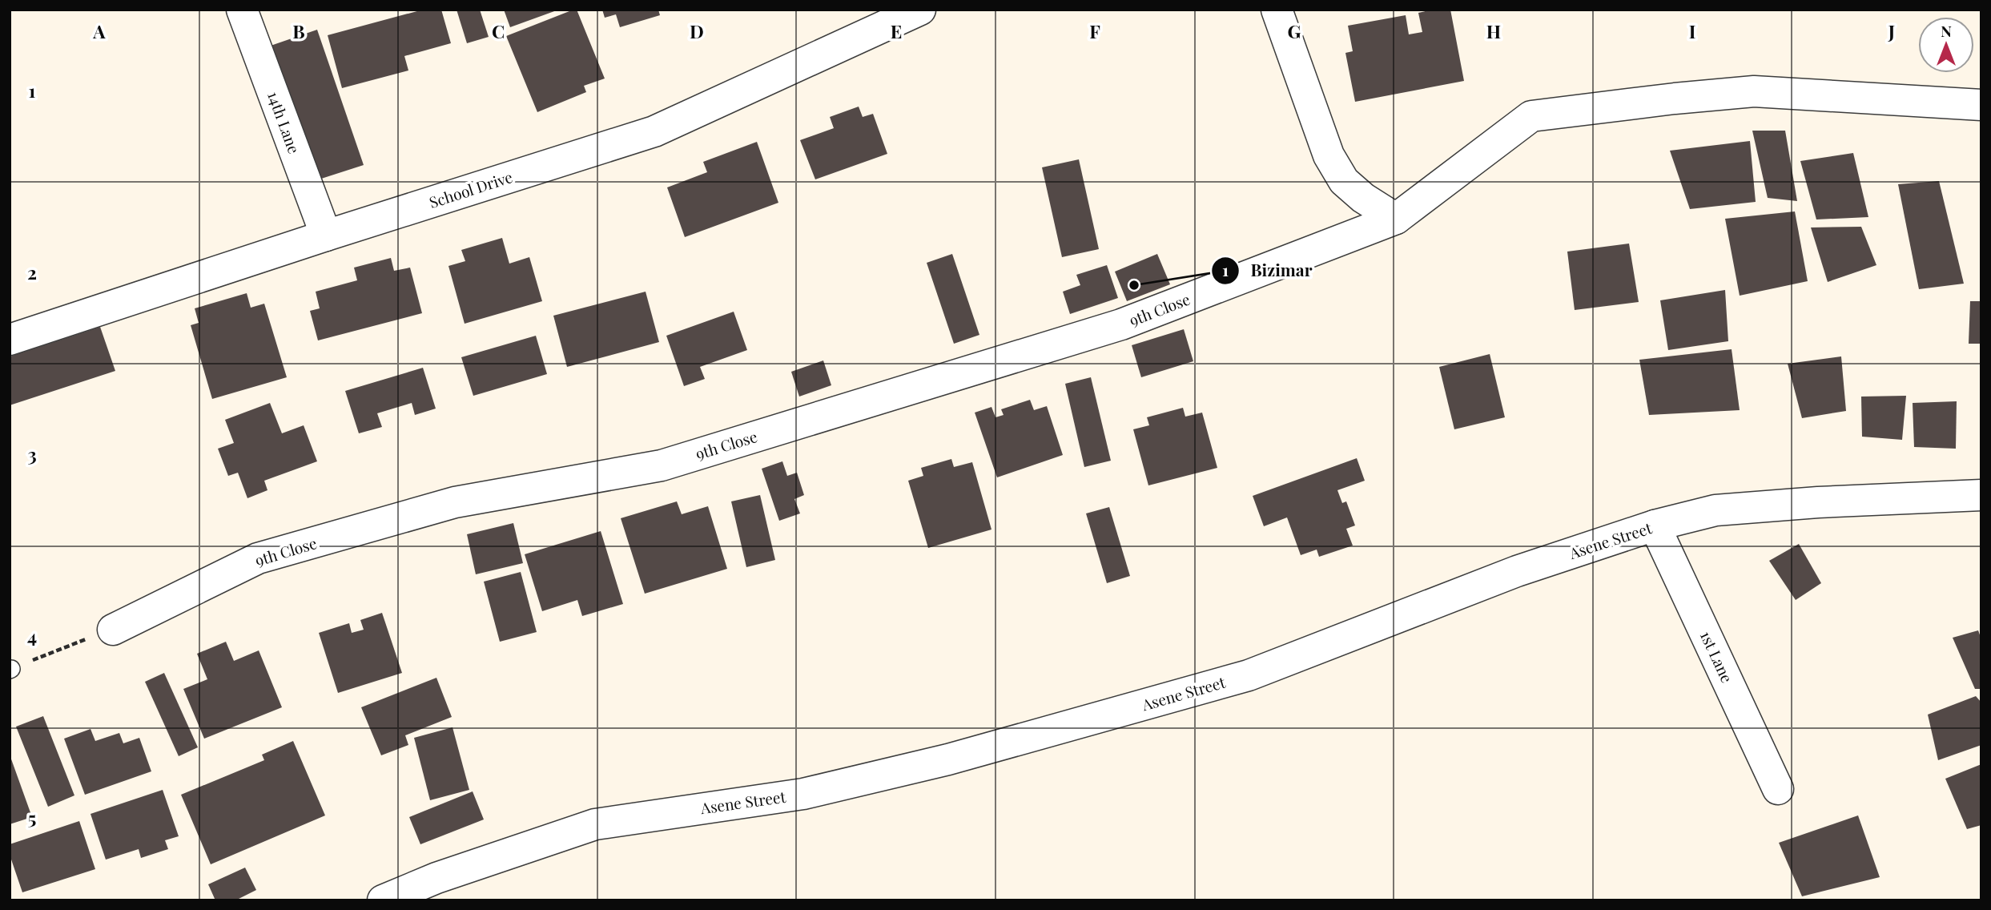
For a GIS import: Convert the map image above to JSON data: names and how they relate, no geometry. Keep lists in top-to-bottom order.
{
  "streets": {
    "street": [
      "14th Lane",
      "School Drive",
      "9th Close",
      "Asene Street",
      "1st Lane"
    ]
  },
  "crossings": [
    ["14th Lane", "School Drive"],
    ["Asene Street", "1st Lane"]
  ],
  "places": ["Bizimar"],
  "north": "top",
  "grid": {
    "columns": [
      "A",
      "B",
      "C",
      "D",
      "E",
      "F",
      "G",
      "H",
      "I",
      "J"
    ],
    "rows": [
      "1",
      "2",
      "3",
      "4",
      "5"
    ]
  }
}
